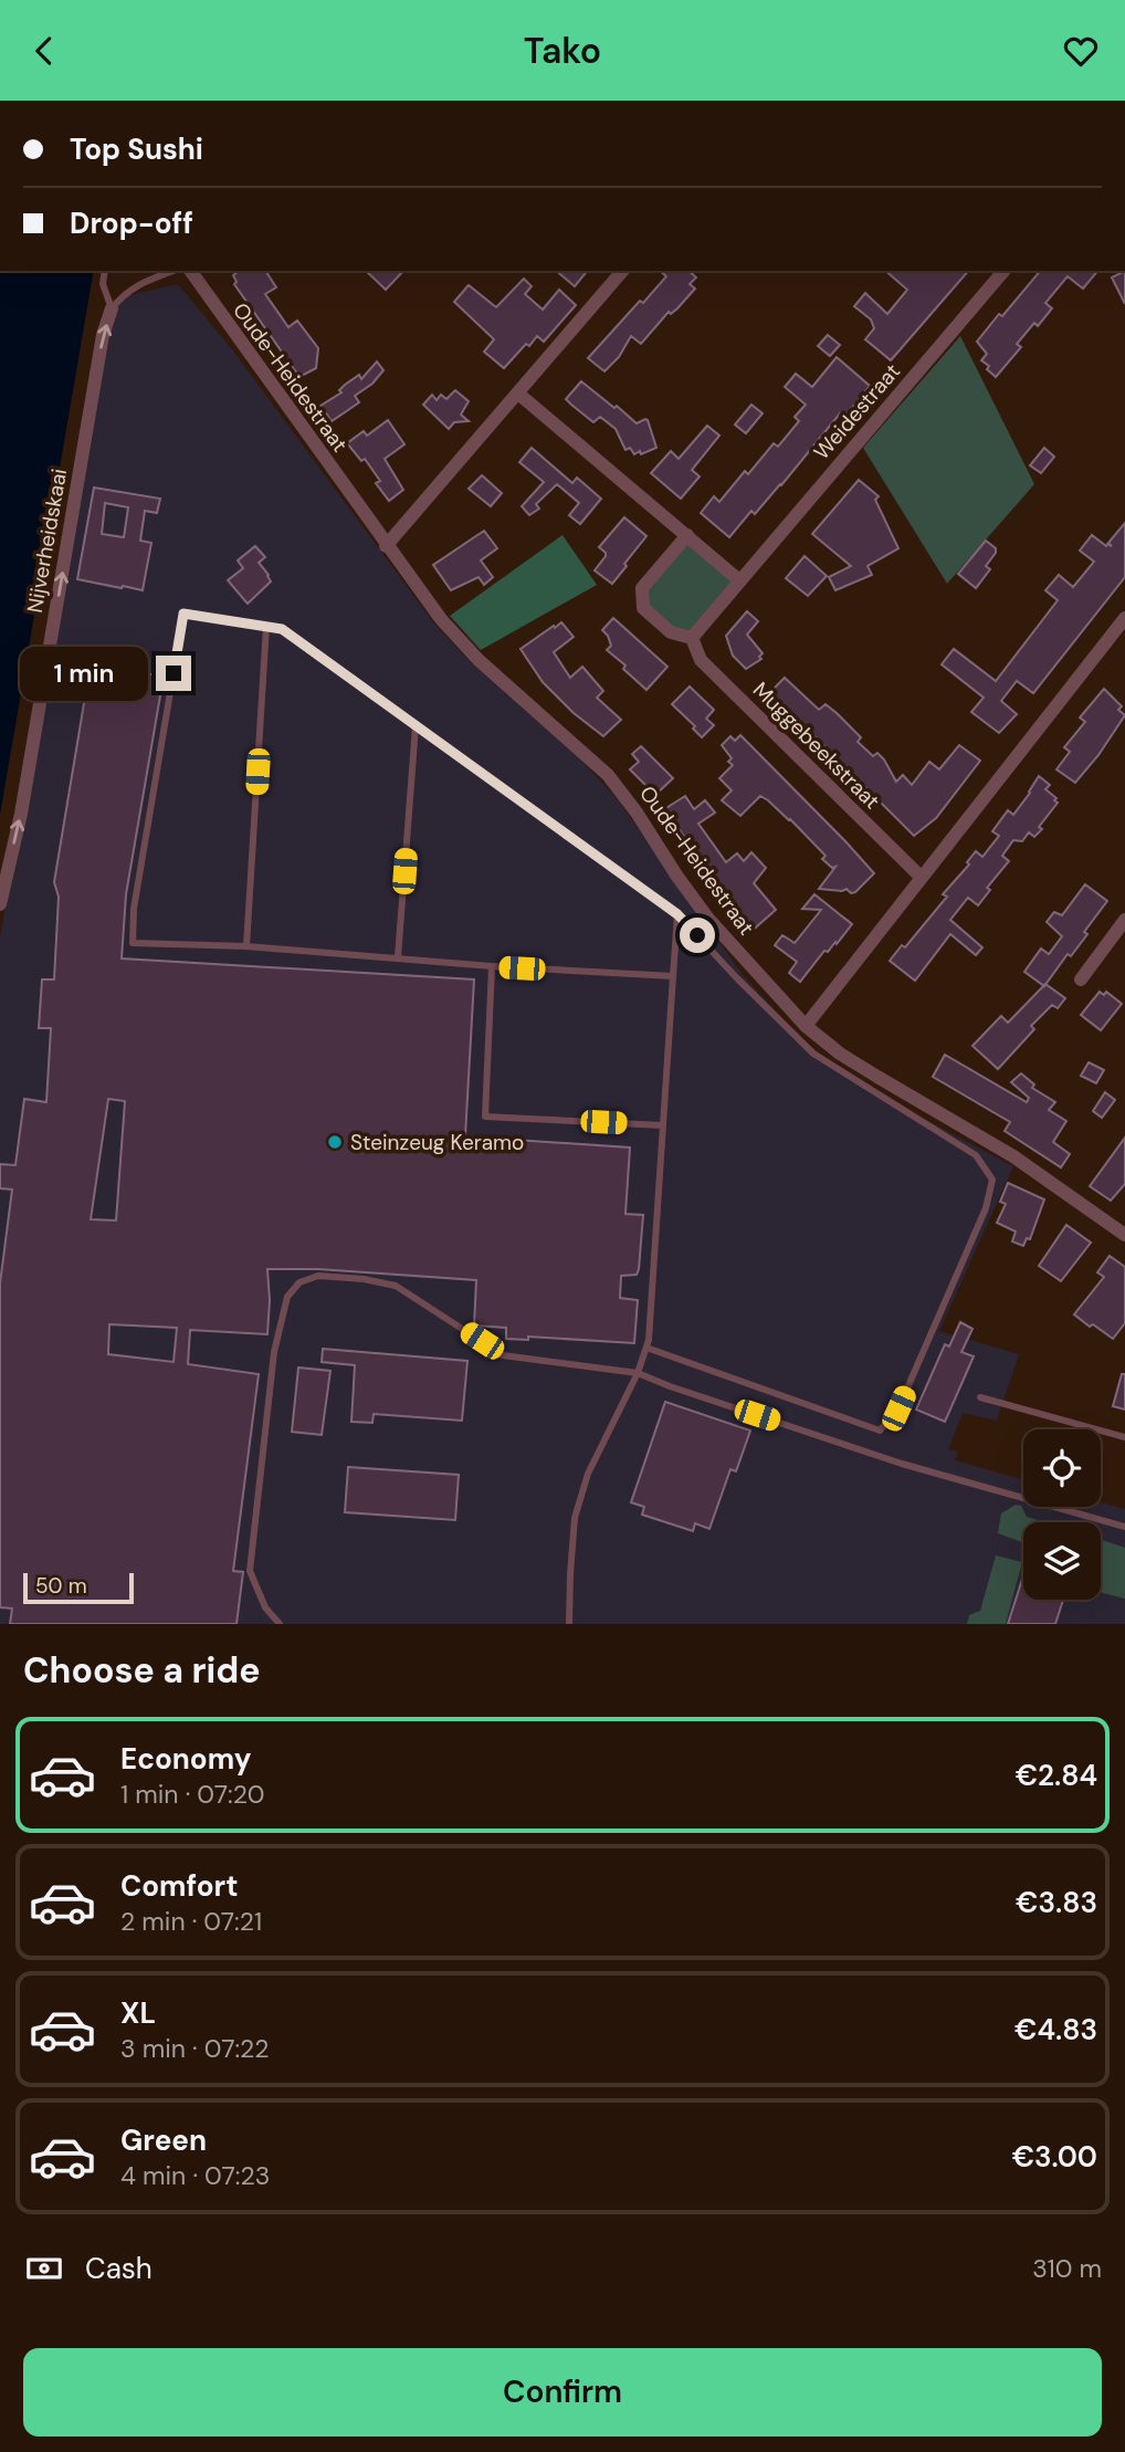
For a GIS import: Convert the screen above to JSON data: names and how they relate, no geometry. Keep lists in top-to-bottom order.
{
  "streets": {
    "street": [
      "Oude-Heidestraat",
      "Weidestraat",
      "Nijverheidskaai",
      "Muggebeekstraat"
    ]
  },
  "crossings": [
    ["Weidestraat", "Muggebeekstraat"]
  ],
  "one_way": ["Nijverheidskaai"],
  "places": ["Steinzeug Keramo"],
  "scale_bar": "50 m",
  "page": {
    "header": "Tako",
    "banner": ["Top Sushi", "Drop-off"],
    "bubble": "1 min",
    "scale": "50 m",
    "heading": "Choose a ride",
    "list": [
      {
        "name": "Economy",
        "note": "1 min · 07:20",
        "value": "€2.84"
      },
      {
        "name": "Comfort",
        "note": "2 min · 07:21",
        "value": "€3.83"
      },
      {
        "name": "XL",
        "note": "3 min · 07:22",
        "value": "€4.83"
      },
      {
        "name": "Green",
        "note": "4 min · 07:23",
        "value": "€3.00"
      }
    ],
    "pay": ["Cash", "310 m"],
    "buttons": "Confirm"
  }
}
